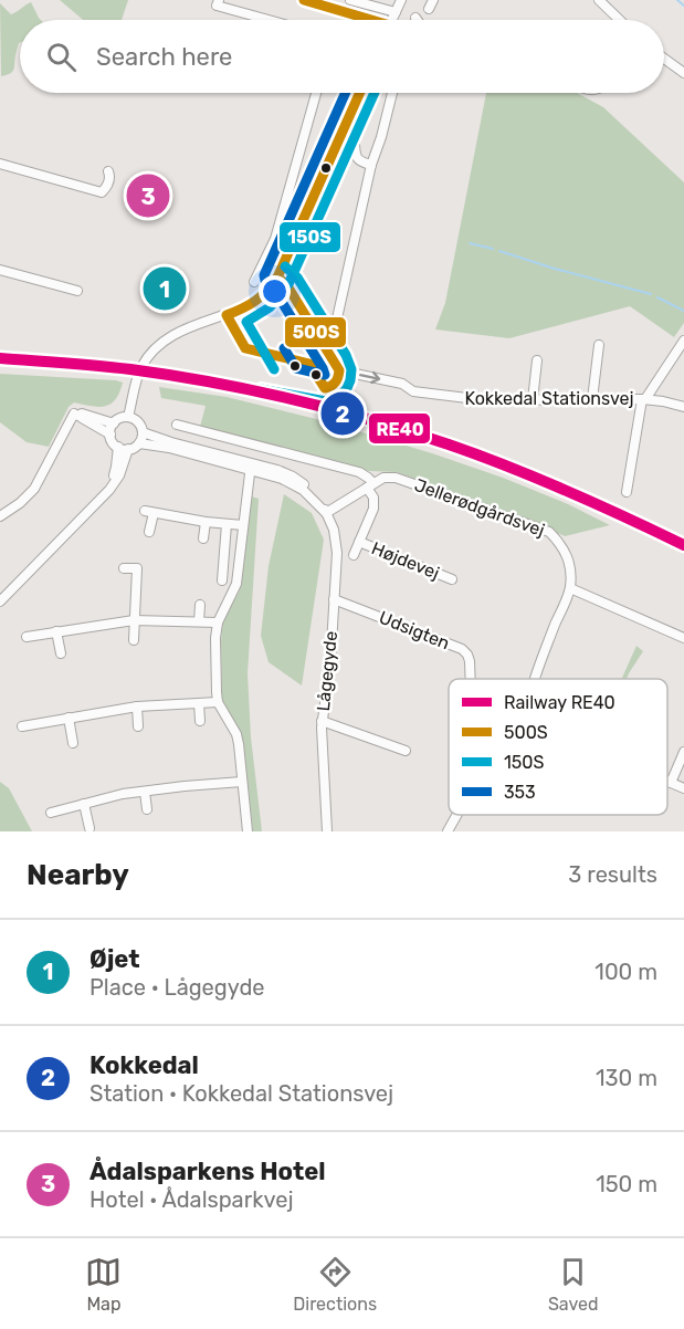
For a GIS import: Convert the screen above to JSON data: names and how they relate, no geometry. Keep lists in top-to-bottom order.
{
  "streets": {
    "street": [
      "Kokkedal Stationsvej",
      "Jellerødgårdsvej",
      "Højdevej",
      "Udsigten",
      "Lågegyde"
    ]
  },
  "crossings": [
    ["Jellerødgårdsvej", "Lågegyde"],
    ["Udsigten", "Lågegyde"]
  ],
  "one_way": ["Kokkedal Stationsvej"],
  "lines": [
    "transit line 500S",
    "transit line 150S",
    "transit line 353",
    "rail line RE40"
  ],
  "legend": [
    "Railway RE40",
    "500S",
    "150S",
    "353"
  ],
  "page": {
    "search": "Search here",
    "pins": ["3", "1", "2"],
    "heading": ["Nearby", "3 results"],
    "list": [
      {
        "mark": "1",
        "name": "Øjet",
        "note": "Place · Lågegyde",
        "value": "100 m"
      },
      {
        "mark": "2",
        "name": "Kokkedal",
        "note": "Station · Kokkedal Stationsvej",
        "value": "130 m"
      },
      {
        "mark": "3",
        "name": "Ådalsparkens Hotel",
        "note": "Hotel · Ådalsparkvej",
        "value": "150 m"
      }
    ],
    "nav": ["Map", "Directions", "Saved"]
  }
}
